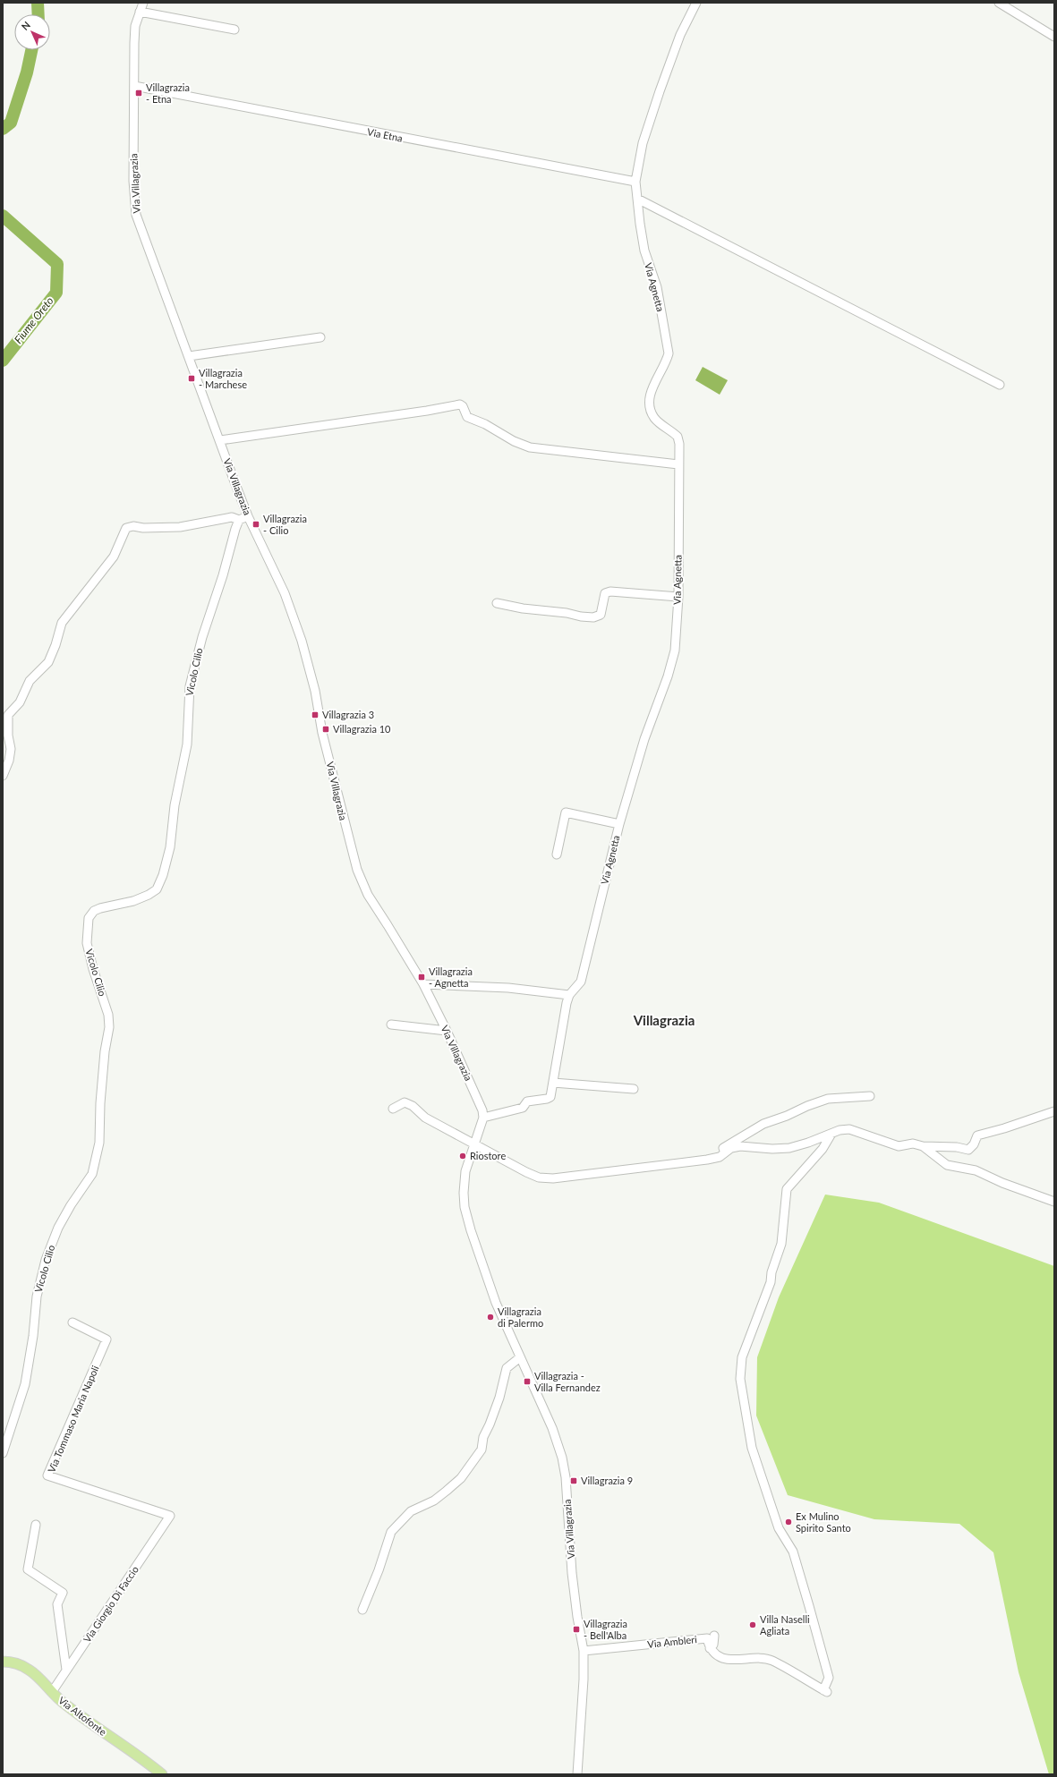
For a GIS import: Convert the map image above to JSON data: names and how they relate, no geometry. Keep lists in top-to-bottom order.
{
  "streets": {
    "main road": ["Via Altofonte"],
    "street": [
      "Via Etna",
      "Via Villagrazia",
      "Via Agnetta",
      "Vicolo Cilio",
      "Via Tommaso Maria Napoli",
      "Via Giorgio Di Faccio",
      "Via Ambleri"
    ]
  },
  "crossings": [
    ["Via Etna", "Via Villagrazia"],
    ["Via Etna", "Via Agnetta"],
    ["Via Villagrazia", "Via Ambleri"],
    ["Via Tommaso Maria Napoli", "Via Giorgio Di Faccio"],
    ["Via Giorgio Di Faccio", "Via Altofonte"]
  ],
  "districts": ["Villagrazia"],
  "water": ["Fiume Oreto"],
  "places": {
    "transit": [
      "Villagrazia - Etna",
      "Villagrazia - Marchese",
      "Villagrazia - Cilio",
      "Villagrazia 3",
      "Villagrazia 10",
      "Villagrazia - Agnetta",
      "Villagrazia - Villa Fernandez",
      "Villagrazia 9",
      "Villagrazia - Bell'Alba"
    ],
    "other": [
      "Riostore",
      "Villagrazia di Palermo",
      "Ex Mulino Spirito Santo",
      "Villa Naselli Agliata"
    ]
  },
  "north": "top left"
}
